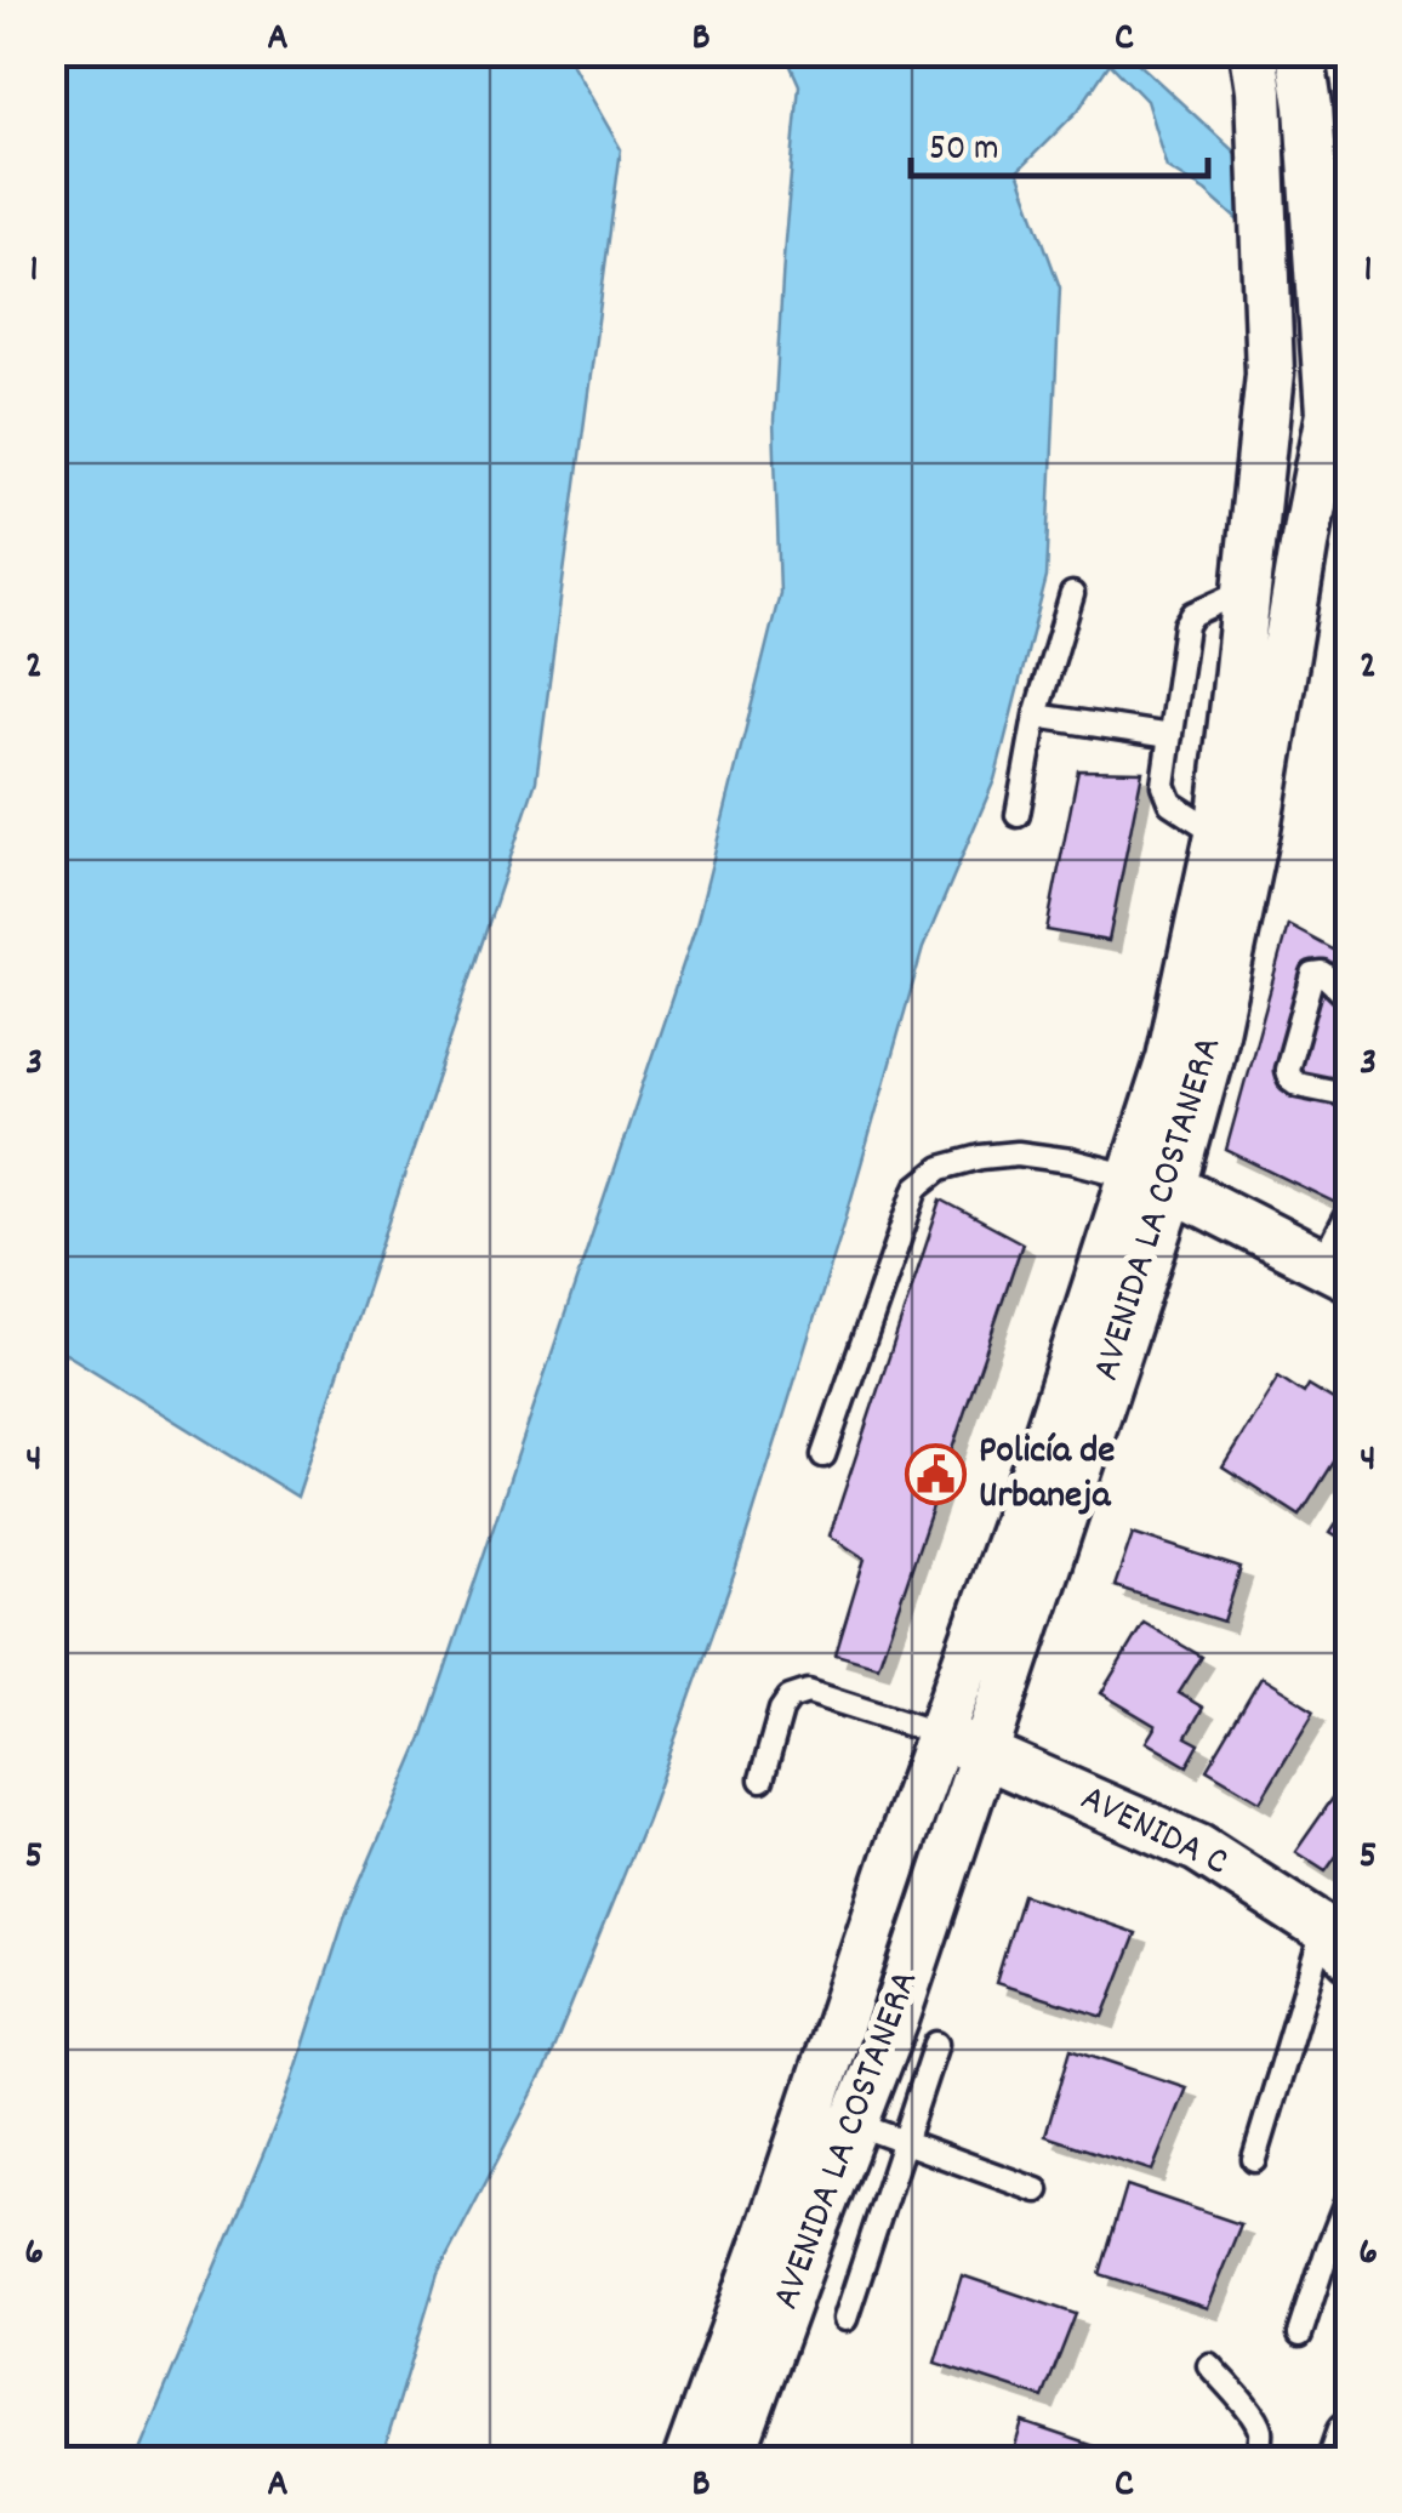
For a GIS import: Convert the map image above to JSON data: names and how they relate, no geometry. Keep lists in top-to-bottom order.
{
  "streets": {
    "street": ["AVENIDA LA COSTANERA", "AVENIDA C"]
  },
  "crossings": [
    ["AVENIDA LA COSTANERA", "AVENIDA C"]
  ],
  "places": {
    "public building": ["Policía de Urbaneja"]
  },
  "scale_bar": "50 m",
  "grid": {
    "columns": ["A", "B", "C"],
    "rows": [
      "1",
      "2",
      "3",
      "4",
      "5",
      "6"
    ]
  }
}
